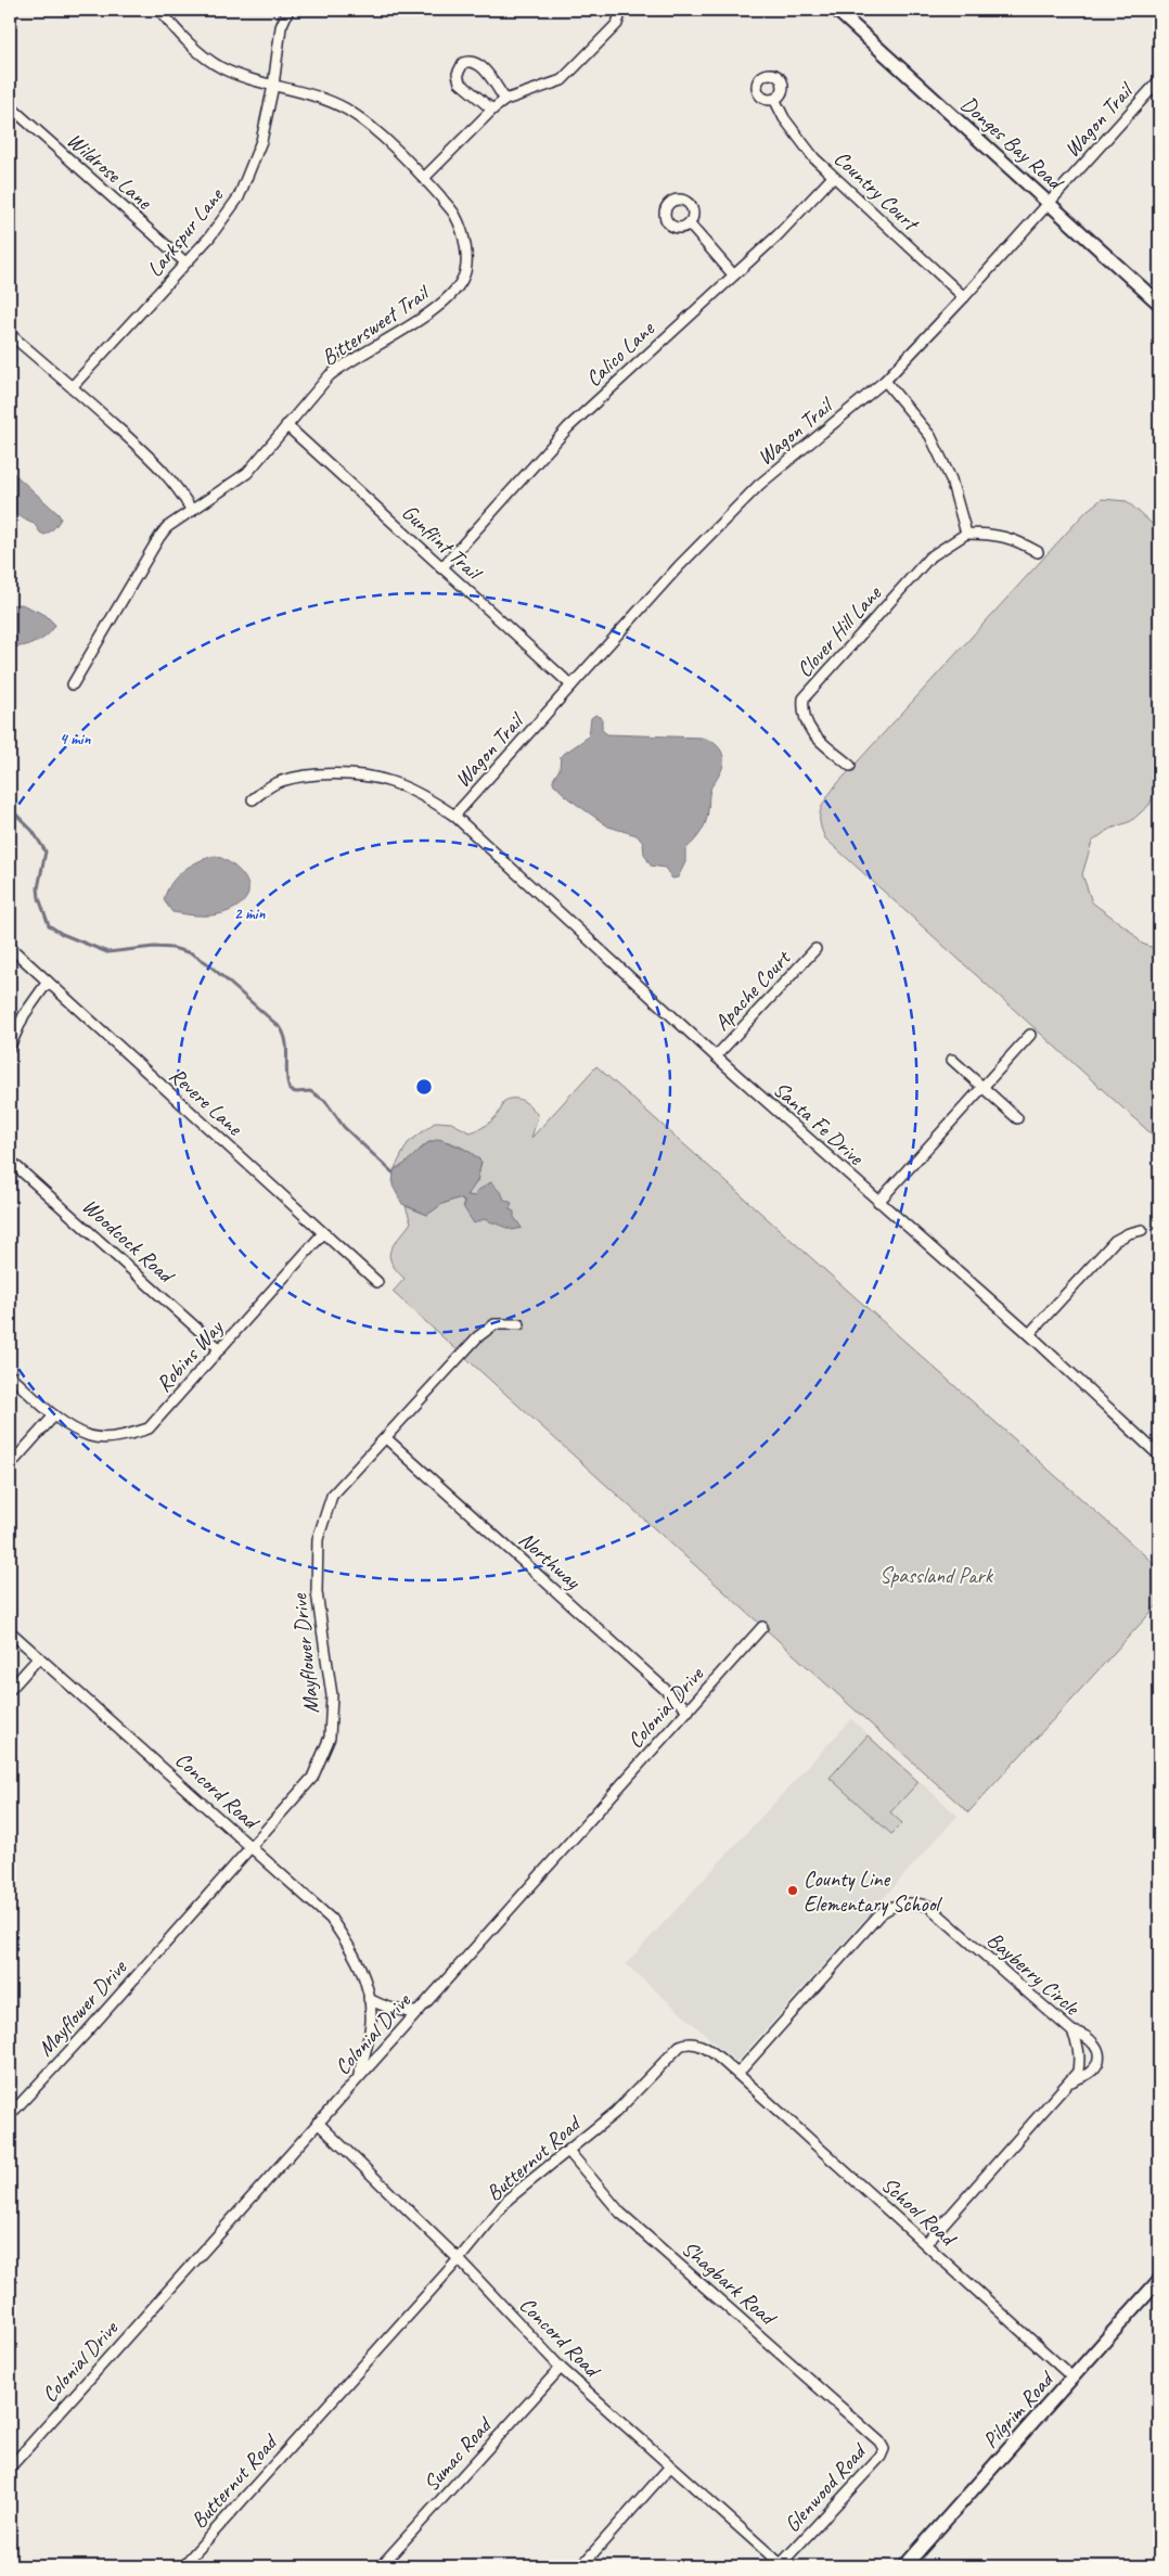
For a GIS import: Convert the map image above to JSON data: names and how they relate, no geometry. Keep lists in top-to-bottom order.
{
  "streets": {
    "street": [
      "Wagon Trail",
      "Donges Bay Road",
      "Wildrose Lane",
      "Country Court",
      "Larkspur Lane",
      "Bittersweet Trail",
      "Calico Lane",
      "Gunflint Trail",
      "Clover Hill Lane",
      "Apache Court",
      "Revere Lane",
      "Santa Fe Drive",
      "Woodcock Road",
      "Robins Way",
      "Northway",
      "Mayflower Drive",
      "Colonial Drive",
      "Concord Road",
      "Bayberry Circle",
      "Butternut Road",
      "School Road",
      "Shagbark Road",
      "Pilgrim Road",
      "Sumac Road",
      "Glenwood Road"
    ]
  },
  "crossings": [
    ["Wagon Trail", "Donges Bay Road"],
    ["Wagon Trail", "Country Court"],
    ["Wagon Trail", "Gunflint Trail"],
    ["Wagon Trail", "Santa Fe Drive"],
    ["Wildrose Lane", "Larkspur Lane"],
    ["Country Court", "Calico Lane"],
    ["Larkspur Lane", "Bittersweet Trail"],
    ["Bittersweet Trail", "Gunflint Trail"],
    ["Calico Lane", "Gunflint Trail"],
    ["Apache Court", "Santa Fe Drive"],
    ["Revere Lane", "Robins Way"],
    ["Woodcock Road", "Robins Way"],
    ["Northway", "Mayflower Drive"],
    ["Northway", "Colonial Drive"],
    ["Mayflower Drive", "Concord Road"],
    ["Colonial Drive", "Concord Road"],
    ["Concord Road", "Butternut Road"],
    ["Concord Road", "Sumac Road"],
    ["Concord Road", "Glenwood Road"],
    ["Bayberry Circle", "Butternut Road"],
    ["Bayberry Circle", "School Road"],
    ["Butternut Road", "School Road"],
    ["Butternut Road", "Shagbark Road"],
    ["School Road", "Pilgrim Road"],
    ["Shagbark Road", "Glenwood Road"]
  ],
  "parks": ["Spassland Park"],
  "places": ["County Line Elementary School"],
  "rings": ["4 min", "2 min"]
}
